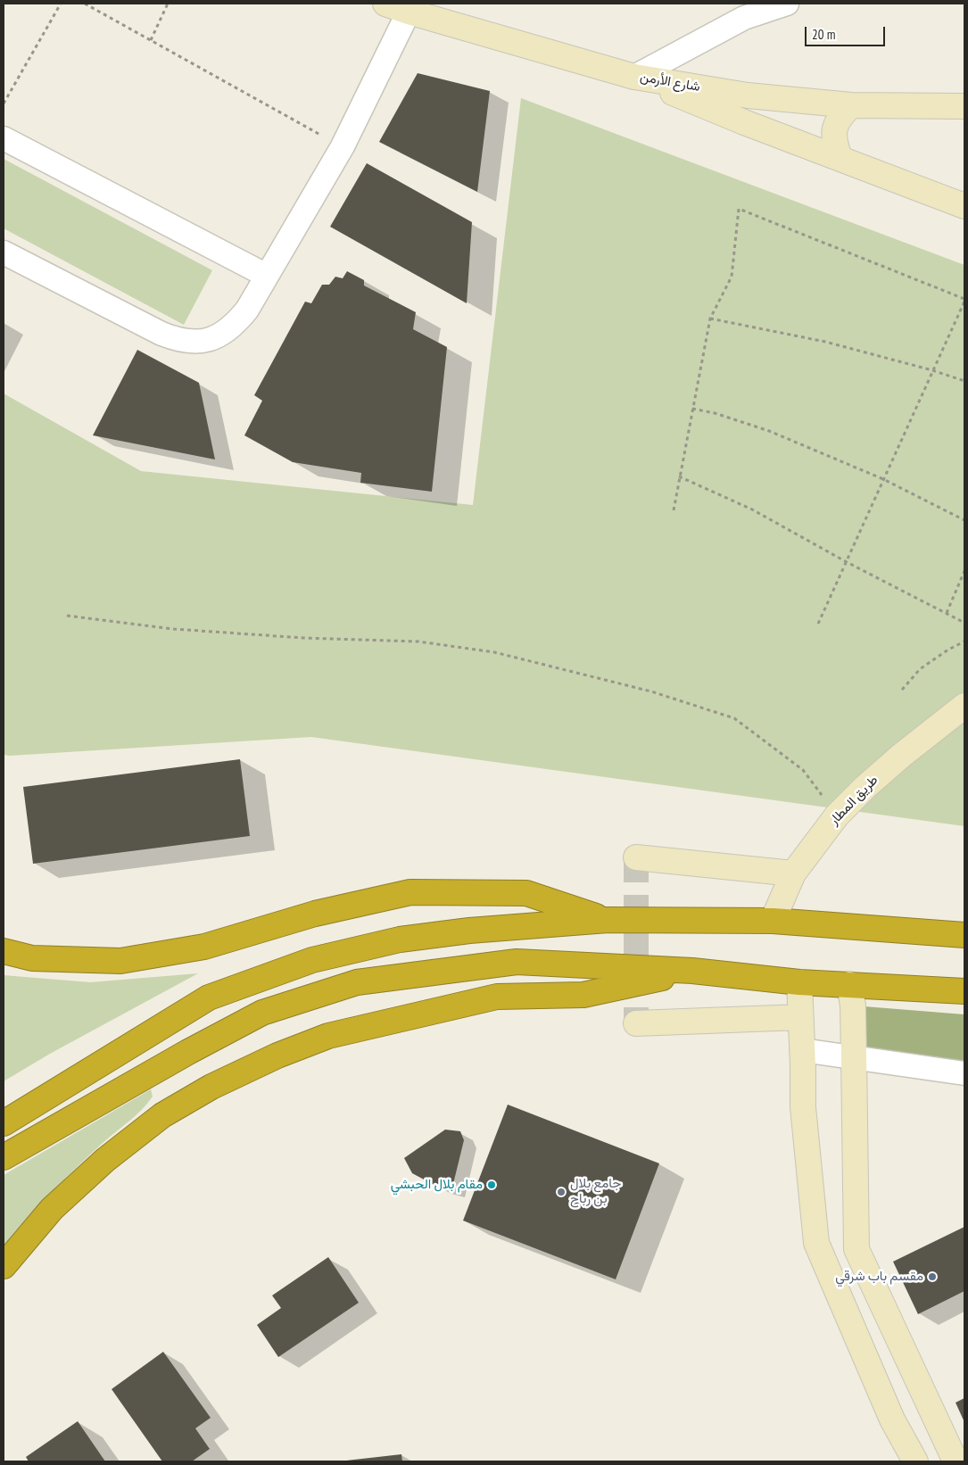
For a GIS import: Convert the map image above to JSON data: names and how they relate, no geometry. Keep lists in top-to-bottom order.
{
  "streets": {
    "main road": ["شارع الأرمن", "طريق المطار"]
  },
  "places": ["مقام بلال الحبشي", "جامع بلال بن رباح", "مقسم باب شرقي"],
  "scale_bar": "20 m"
}
